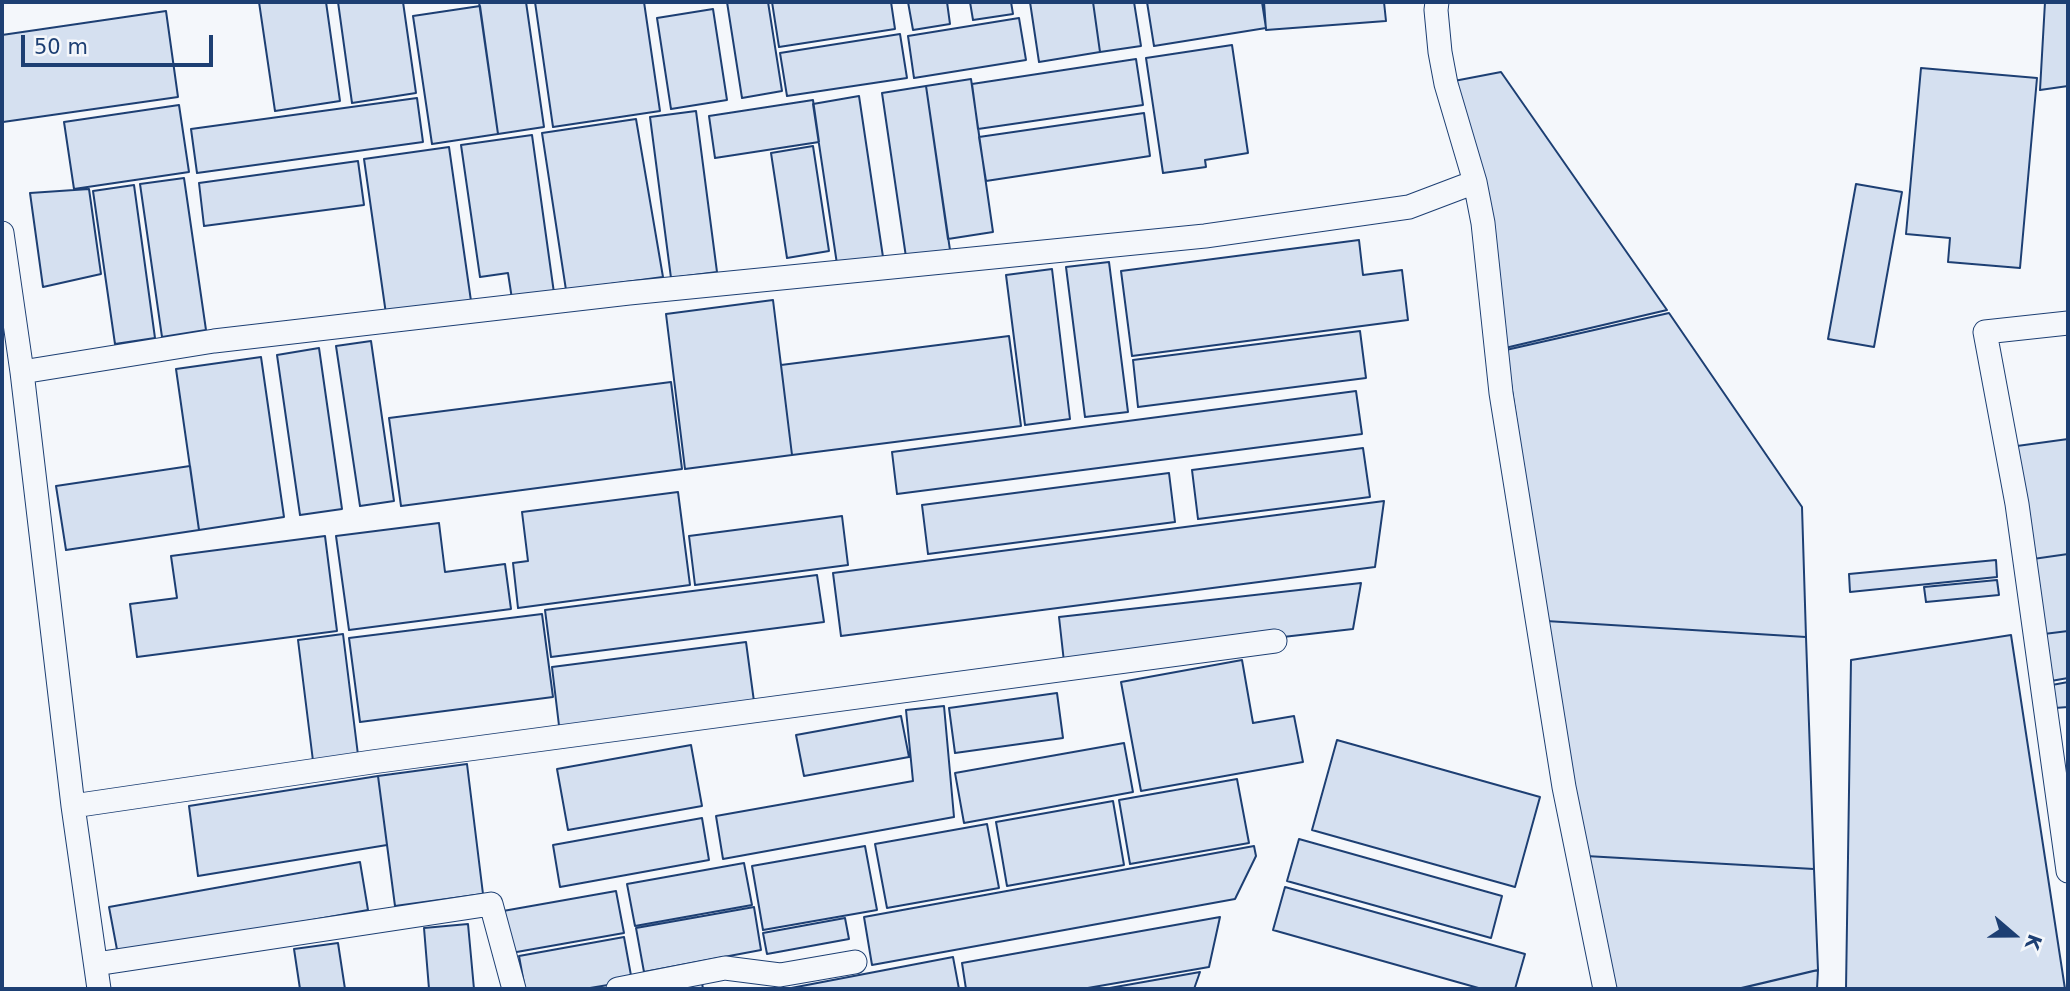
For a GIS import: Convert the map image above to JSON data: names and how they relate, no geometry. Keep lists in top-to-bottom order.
{
  "scale_bar": "50 m",
  "north": "right"
}
